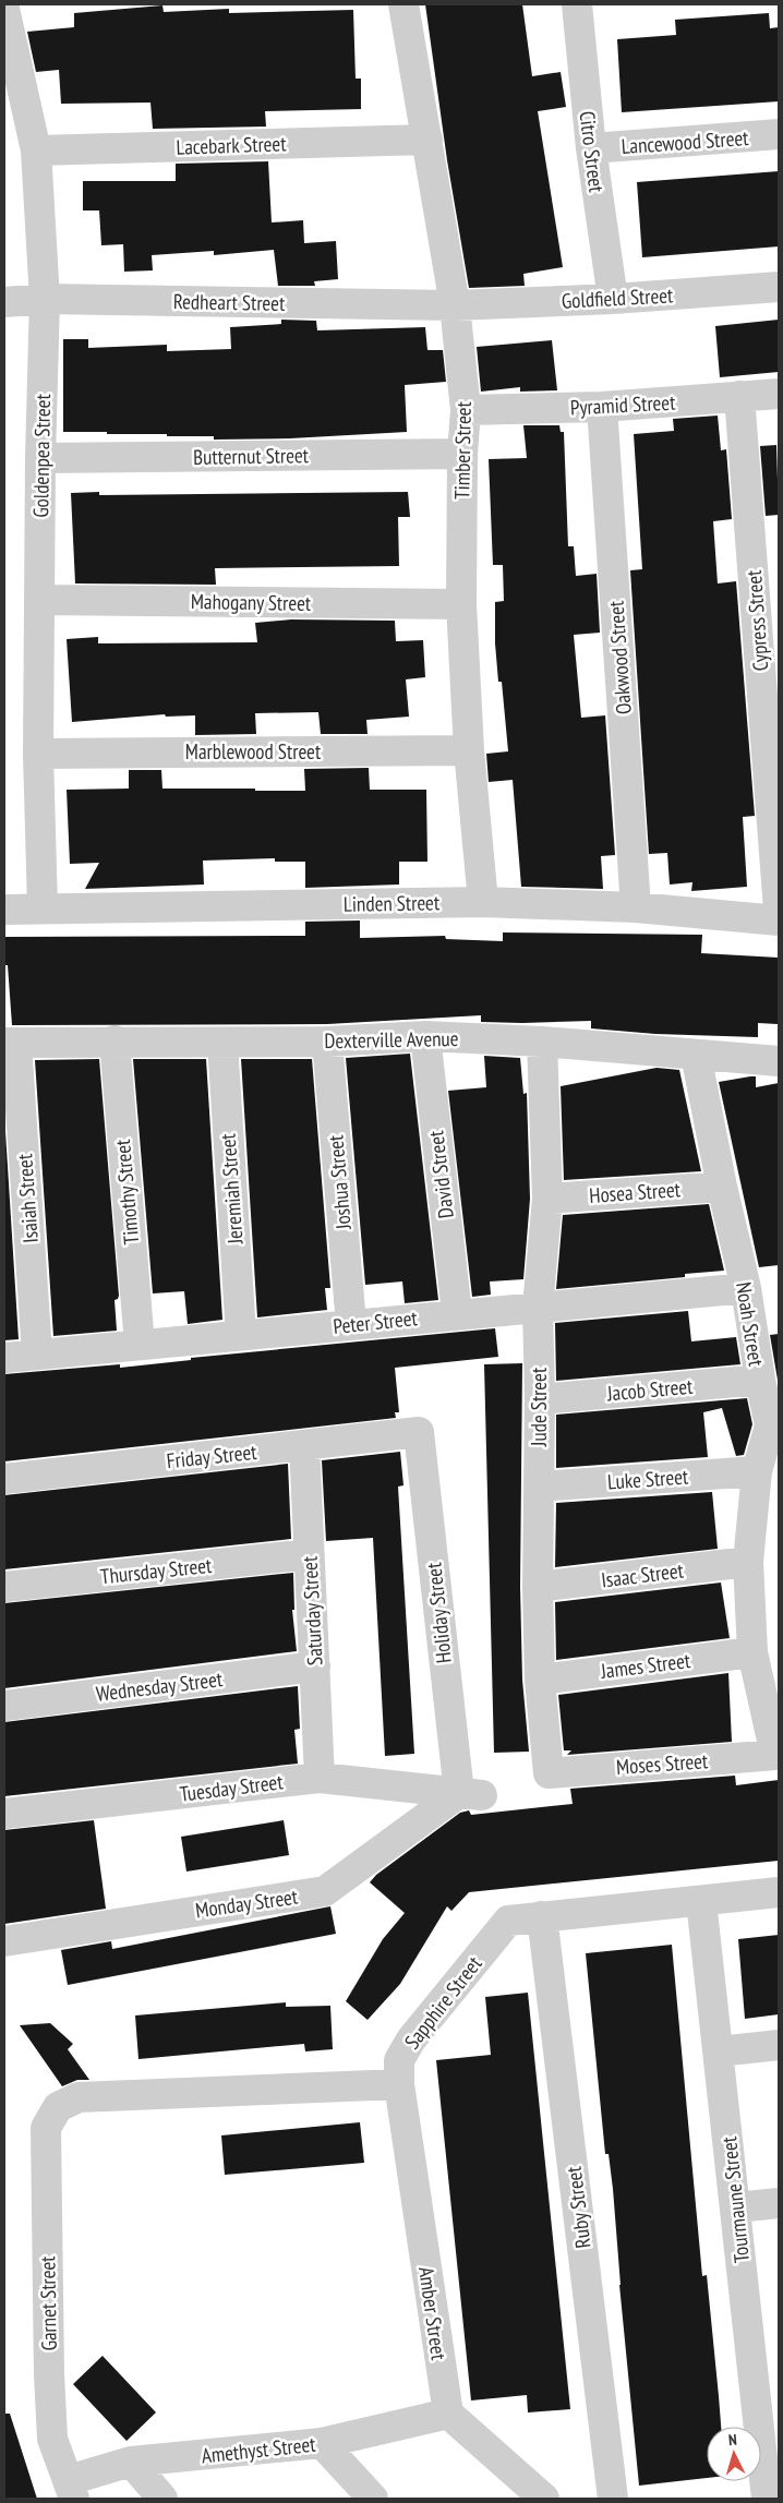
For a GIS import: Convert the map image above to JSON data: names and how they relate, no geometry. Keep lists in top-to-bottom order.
{
  "streets": {
    "street": [
      "Lancewood Street",
      "Lacebark Street",
      "Citro Street",
      "Goldfield Street",
      "Redheart Street",
      "Pyramid Street",
      "Timber Street",
      "Goldenpea Street",
      "Butternut Street",
      "Mahogany Street",
      "Cypress Street",
      "Oakwood Street",
      "Marblewood Street",
      "Linden Street",
      "Dexterville Avenue",
      "David Street",
      "Joshua Street",
      "Jeremiah Street",
      "Timothy Street",
      "Hosea Street",
      "Isaiah Street",
      "Peter Street",
      "Noah Street",
      "Jacob Street",
      "Jude Street",
      "Friday Street",
      "Luke Street",
      "Thursday Street",
      "Isaac Street",
      "Saturday Street",
      "Holiday Street",
      "James Street",
      "Wednesday Street",
      "Moses Street",
      "Tuesday Street",
      "Monday Street",
      "Sapphire Street",
      "Tourmaune Street",
      "Ruby Street",
      "Garnet Street",
      "Amber Street",
      "Amethyst Street"
    ]
  },
  "crossings": [
    ["Lancewood Street", "Citro Street"],
    ["Lacebark Street", "Timber Street"],
    ["Lacebark Street", "Goldenpea Street"],
    ["Citro Street", "Goldfield Street"],
    ["Goldfield Street", "Redheart Street"],
    ["Goldfield Street", "Timber Street"],
    ["Redheart Street", "Timber Street"],
    ["Redheart Street", "Goldenpea Street"],
    ["Pyramid Street", "Timber Street"],
    ["Pyramid Street", "Cypress Street"],
    ["Pyramid Street", "Oakwood Street"],
    ["Timber Street", "Butternut Street"],
    ["Timber Street", "Mahogany Street"],
    ["Timber Street", "Marblewood Street"],
    ["Timber Street", "Linden Street"],
    ["Goldenpea Street", "Butternut Street"],
    ["Goldenpea Street", "Mahogany Street"],
    ["Goldenpea Street", "Marblewood Street"],
    ["Goldenpea Street", "Linden Street"],
    ["Oakwood Street", "Linden Street"],
    ["Dexterville Avenue", "David Street"],
    ["Dexterville Avenue", "Joshua Street"],
    ["Dexterville Avenue", "Jeremiah Street"],
    ["Dexterville Avenue", "Timothy Street"],
    ["Dexterville Avenue", "Isaiah Street"],
    ["Dexterville Avenue", "Noah Street"],
    ["Dexterville Avenue", "Jude Street"],
    ["David Street", "Peter Street"],
    ["Joshua Street", "Peter Street"],
    ["Jeremiah Street", "Peter Street"],
    ["Timothy Street", "Peter Street"],
    ["Hosea Street", "Noah Street"],
    ["Hosea Street", "Jude Street"],
    ["Isaiah Street", "Peter Street"],
    ["Peter Street", "Noah Street"],
    ["Peter Street", "Jude Street"],
    ["Noah Street", "Jacob Street"],
    ["Noah Street", "Luke Street"],
    ["Noah Street", "Isaac Street"],
    ["Noah Street", "James Street"],
    ["Noah Street", "Moses Street"],
    ["Jacob Street", "Jude Street"],
    ["Jude Street", "Luke Street"],
    ["Jude Street", "Isaac Street"],
    ["Jude Street", "James Street"],
    ["Jude Street", "Moses Street"],
    ["Friday Street", "Saturday Street"],
    ["Friday Street", "Holiday Street"],
    ["Thursday Street", "Saturday Street"],
    ["Saturday Street", "Wednesday Street"],
    ["Saturday Street", "Tuesday Street"],
    ["Holiday Street", "Tuesday Street"],
    ["Holiday Street", "Monday Street"],
    ["Tuesday Street", "Monday Street"],
    ["Sapphire Street", "Tourmaune Street"],
    ["Sapphire Street", "Ruby Street"],
    ["Sapphire Street", "Garnet Street"],
    ["Sapphire Street", "Amber Street"],
    ["Garnet Street", "Amber Street"],
    ["Garnet Street", "Amethyst Street"],
    ["Amber Street", "Amethyst Street"]
  ],
  "north": "top"
}
